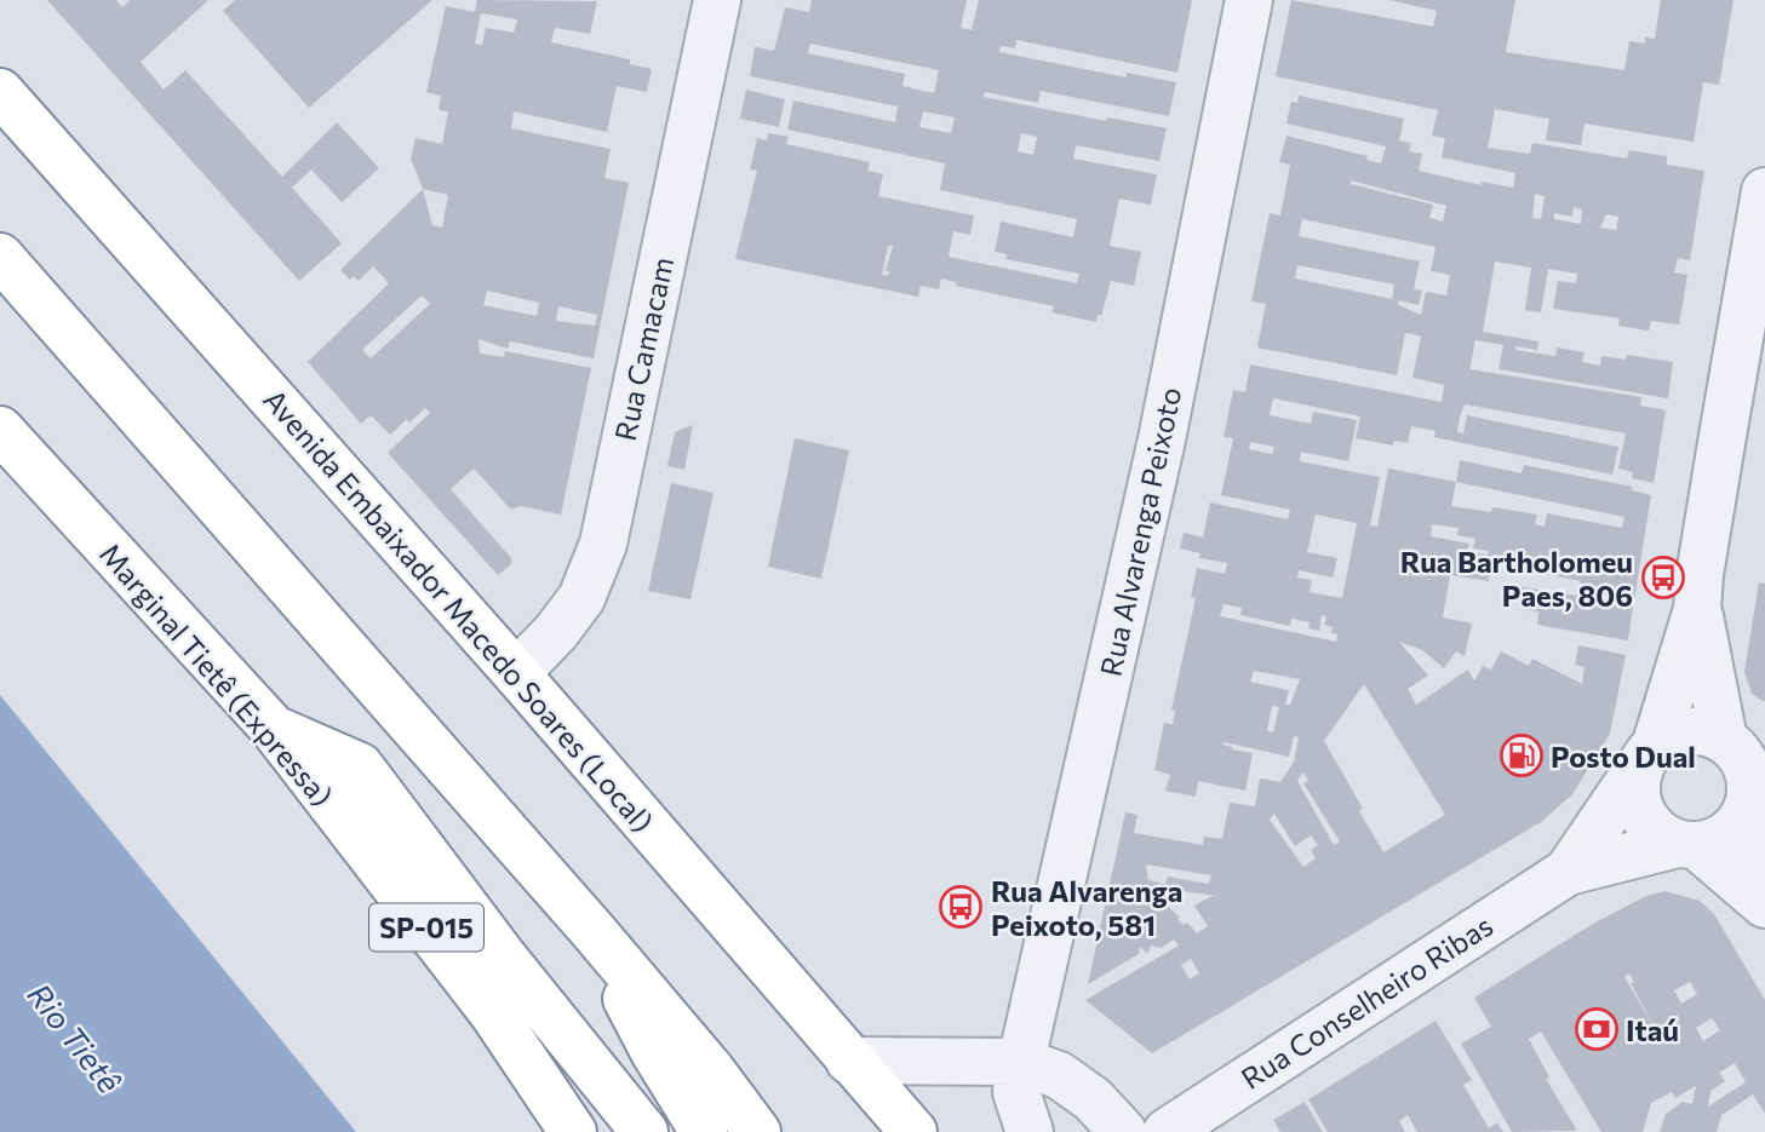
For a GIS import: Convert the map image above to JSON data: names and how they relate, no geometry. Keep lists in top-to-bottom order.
{
  "streets": {
    "highway": ["Avenida Embaixador Macedo Soares (Local)", "Marginal Tietê (Expressa)", "SP-015"],
    "street": ["Rua Camacam", "Rua Alvarenga Peixoto", "Rua Conselheiro Ribas"]
  },
  "crossings": [
    ["Rua Camacam", "Avenida Embaixador Macedo Soares (Local)"]
  ],
  "water": ["Rio Tietê"],
  "places": {
    "bus stop": ["Rua Bartholomeu Paes, 806", "Rua Alvarenga Peixoto, 581"],
    "fuel station": ["Posto Dual"],
    "bank": ["Itaú"]
  }
}
